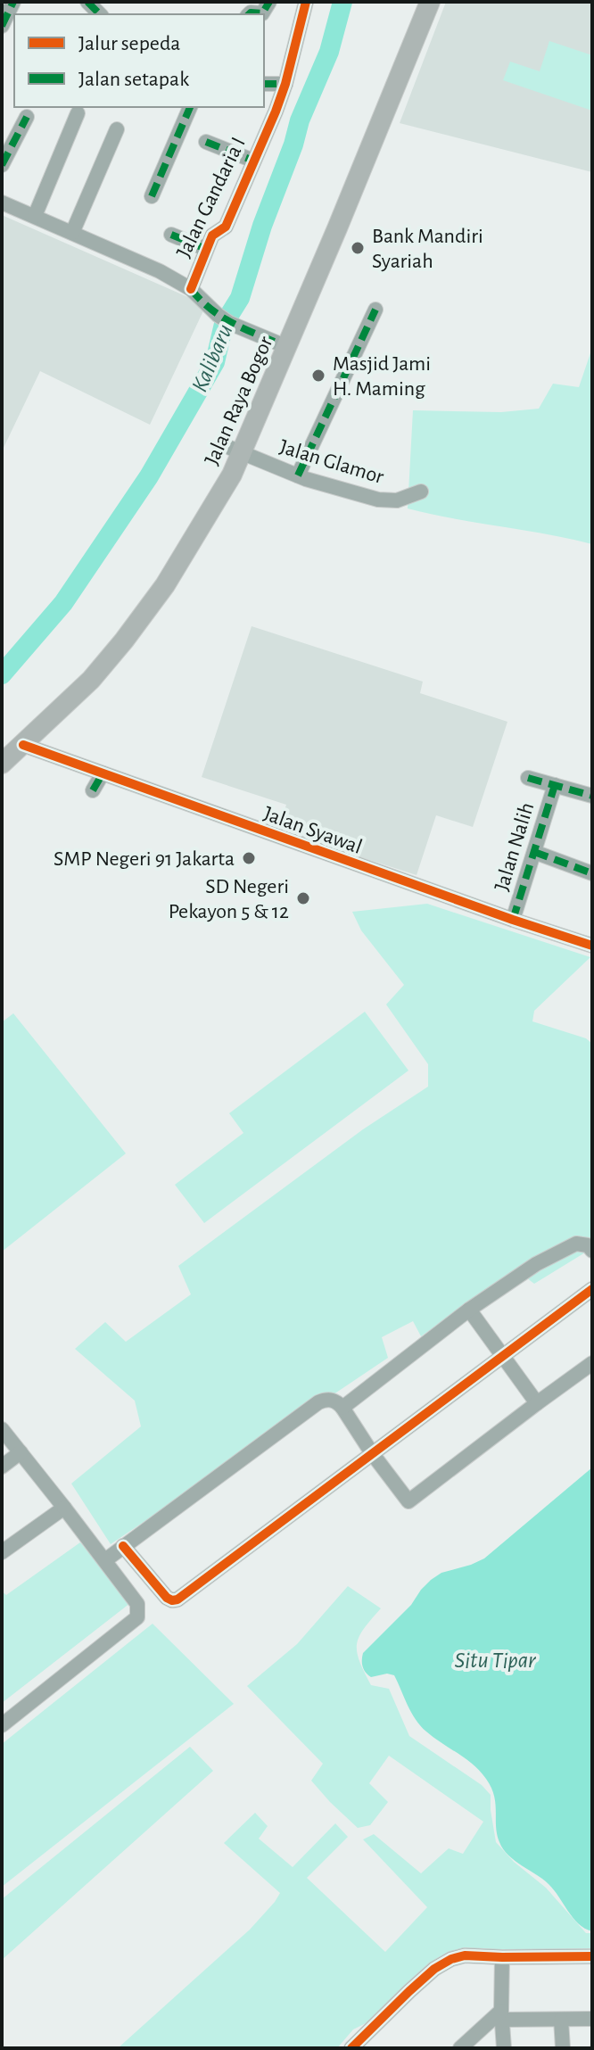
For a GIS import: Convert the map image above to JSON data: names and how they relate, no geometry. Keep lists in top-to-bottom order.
{
  "streets": {
    "highway": ["Jalan Raya Bogor"],
    "street": [
      "Jalan Gandaria I",
      "Jalan Glamor",
      "Jalan Syawal",
      "Jalan Nalih"
    ]
  },
  "crossings": [
    ["Jalan Raya Bogor", "Jalan Glamor"],
    ["Jalan Raya Bogor", "Jalan Syawal"],
    ["Jalan Syawal", "Jalan Nalih"]
  ],
  "water": ["Kalibaru", "Situ Tipar"],
  "places": [
    "Bank Mandiri Syariah",
    "Masjid Jami H. Maming",
    "SMP Negeri 91 Jakarta",
    "SD Negeri Pekayon 5 & 12"
  ],
  "legend": ["Jalur sepeda", "Jalan setapak"]
}
